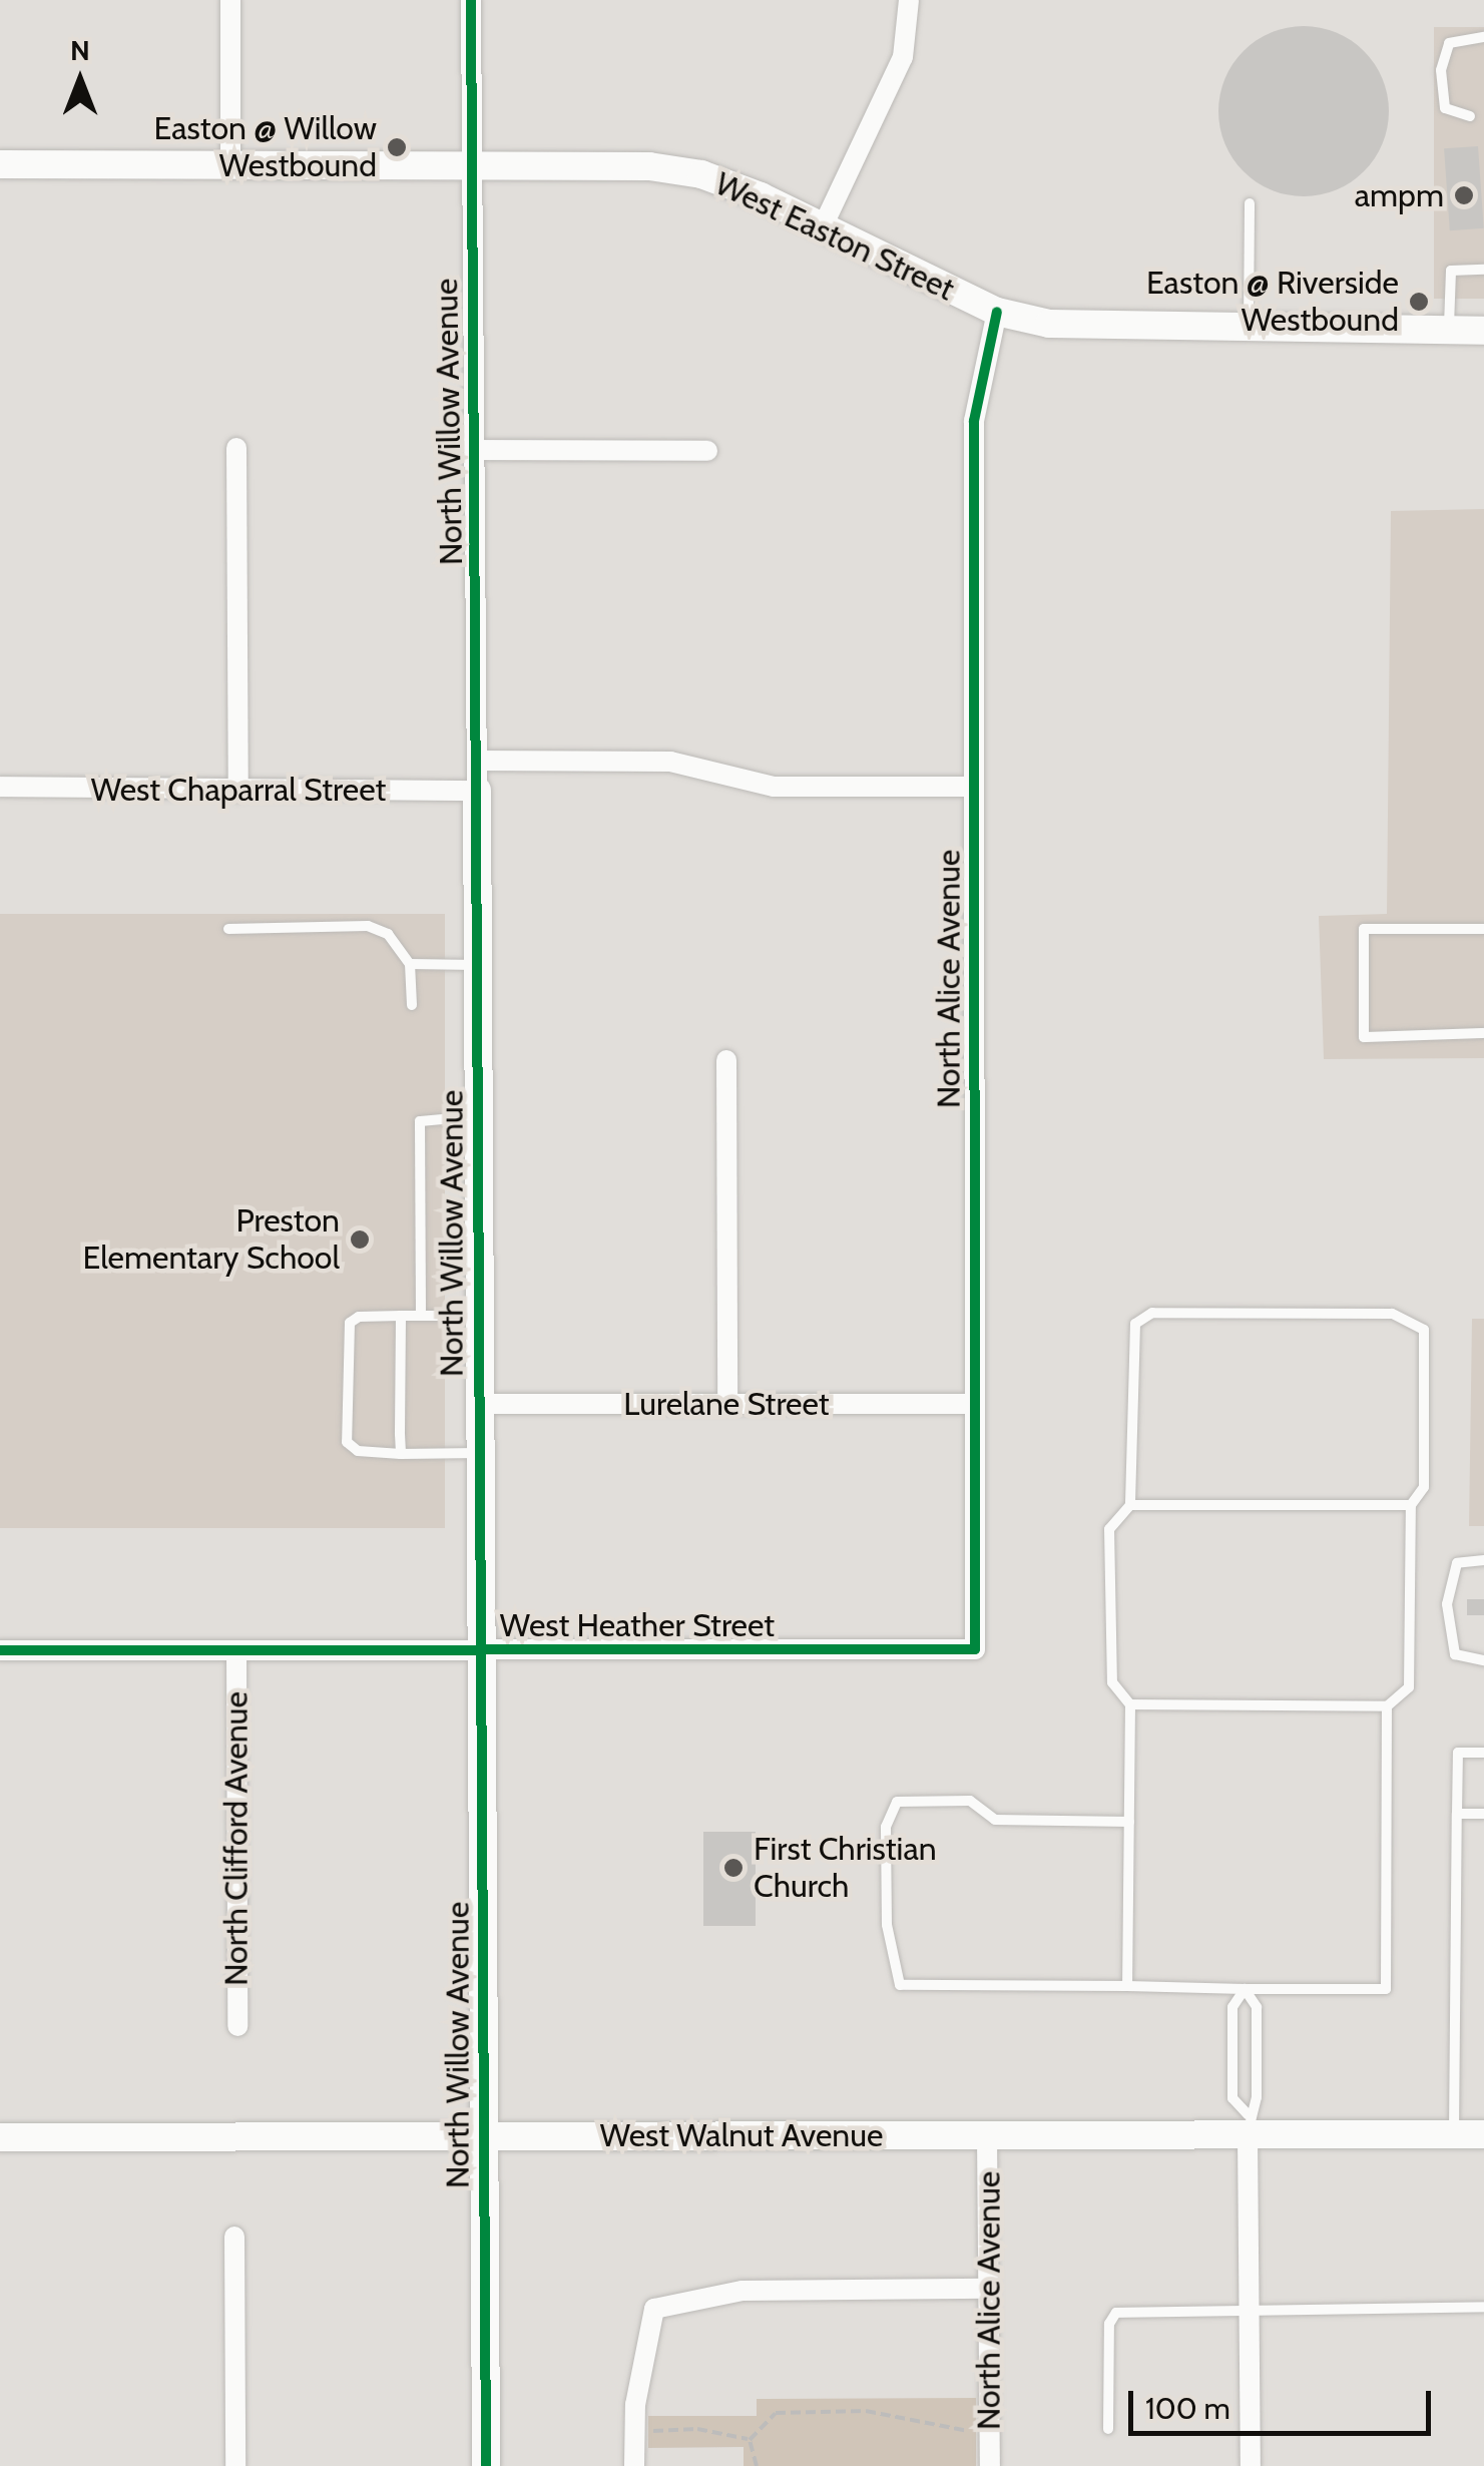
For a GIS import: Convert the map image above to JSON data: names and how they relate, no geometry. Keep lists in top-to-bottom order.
{
  "streets": {
    "street": [
      "West Easton Street",
      "North Willow Avenue",
      "West Chaparral Street",
      "North Alice Avenue",
      "Lurelane Street",
      "West Heather Street",
      "North Clifford Avenue",
      "West Walnut Avenue"
    ]
  },
  "crossings": [
    ["West Easton Street", "North Willow Avenue"],
    ["West Easton Street", "North Alice Avenue"],
    ["North Willow Avenue", "West Chaparral Street"],
    ["North Willow Avenue", "Lurelane Street"],
    ["North Willow Avenue", "West Heather Street"],
    ["North Willow Avenue", "West Walnut Avenue"],
    ["North Alice Avenue", "Lurelane Street"],
    ["North Alice Avenue", "West Heather Street"],
    ["North Alice Avenue", "West Walnut Avenue"],
    ["West Heather Street", "North Clifford Avenue"]
  ],
  "places": [
    "Easton @ Willow Westbound",
    "ampm",
    "Easton @ Riverside Westbound",
    "Preston Elementary School",
    "First Christian Church"
  ],
  "scale_bar": "100 m",
  "north": "top"
}
